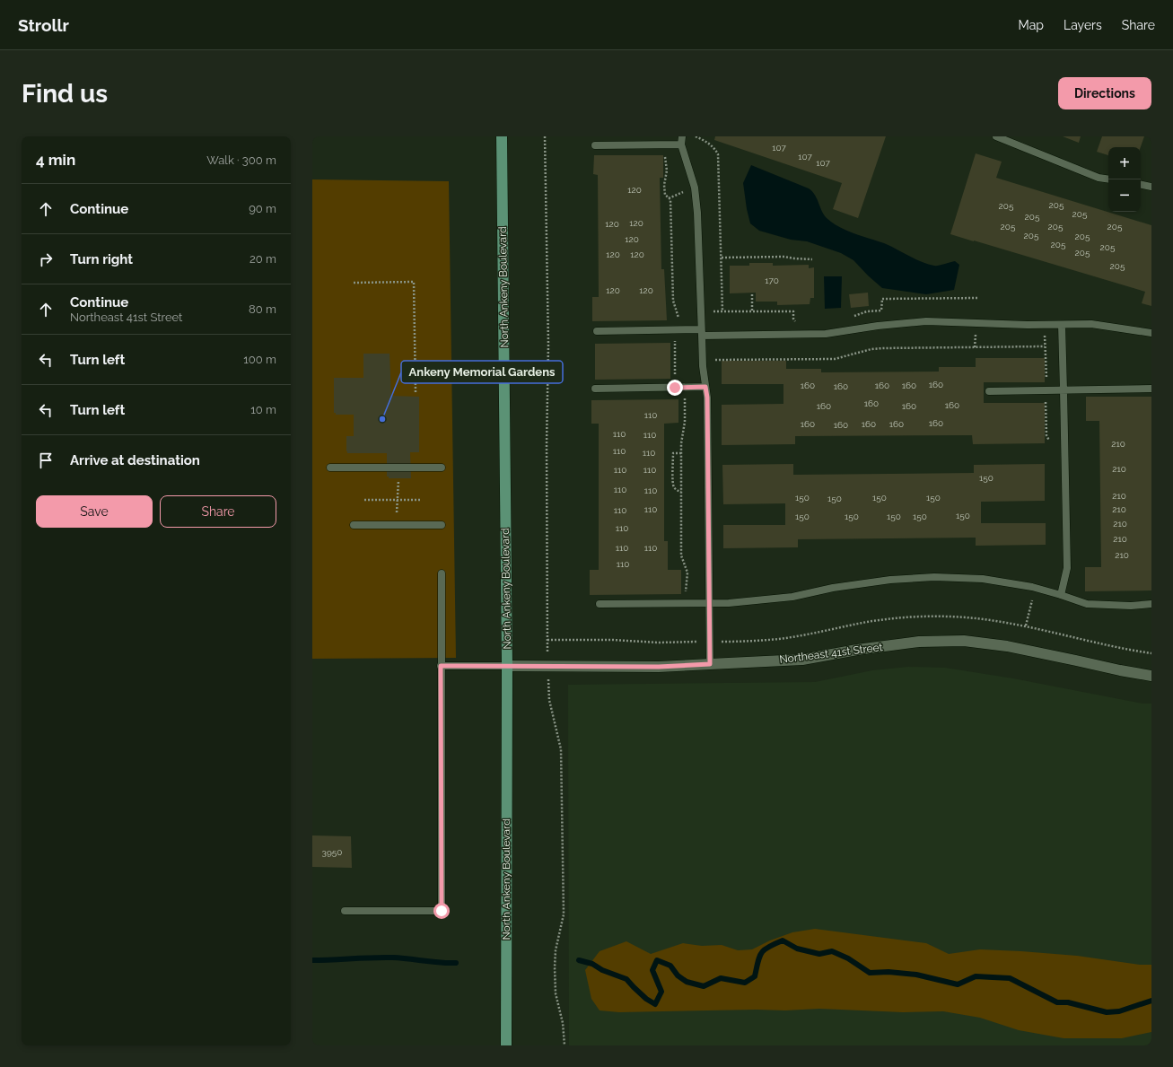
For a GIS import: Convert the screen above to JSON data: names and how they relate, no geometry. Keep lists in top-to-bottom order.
{
  "streets": {
    "main road": ["North Ankeny Boulevard"],
    "street": ["Northeast 41st Street"]
  },
  "crossings": [
    ["North Ankeny Boulevard", "Northeast 41st Street"]
  ],
  "places": ["Ankeny Memorial Gardens"],
  "house_numbers": [
    "107",
    "107",
    "107",
    "120",
    "205",
    "205",
    "205",
    "205",
    "120",
    "120",
    "205",
    "205",
    "205",
    "205",
    "205",
    "120",
    "205",
    "205",
    "205",
    "120",
    "120",
    "205",
    "170",
    "120",
    "120",
    "160",
    "160",
    "160",
    "160",
    "160",
    "160",
    "160",
    "160",
    "160",
    "110",
    "160",
    "160",
    "160",
    "160",
    "160",
    "110",
    "110",
    "210",
    "110",
    "110",
    "210",
    "110",
    "110",
    "150",
    "110",
    "110",
    "210",
    "150",
    "150",
    "150",
    "150",
    "110",
    "210",
    "110",
    "150",
    "150",
    "150",
    "150",
    "150",
    "210",
    "110",
    "210",
    "110",
    "110",
    "210",
    "110",
    "3950"
  ],
  "page": {
    "header": "Strollr",
    "nav": ["Map", "Layers", "Share"],
    "buttons": [
      "Directions",
      ["Save", "Share"]
    ],
    "title": "Find us",
    "heading": ["4 min", "Walk · 300 m"],
    "map_buttons": ["+", "−"],
    "list": [
      ["Continue", "90 m"],
      ["Turn right", "20 m"],
      ["Continue", "Northeast 41st Street", "80 m"],
      ["Turn left", "100 m"],
      ["Turn left", "10 m"],
      "Arrive at destination"
    ]
  }
}
